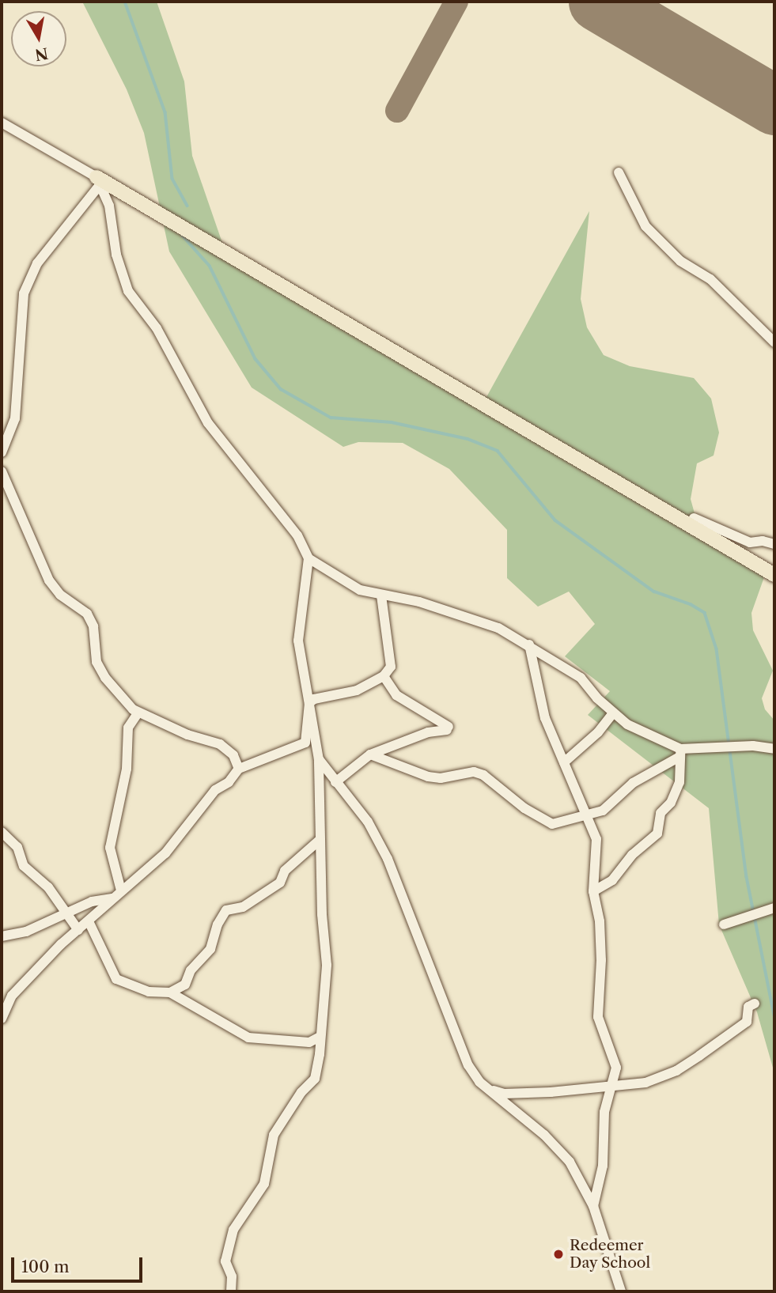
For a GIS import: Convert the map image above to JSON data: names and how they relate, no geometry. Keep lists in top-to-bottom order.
{
  "places": ["Redeemer Day School"],
  "scale_bar": "100 m",
  "north": "bottom"
}
